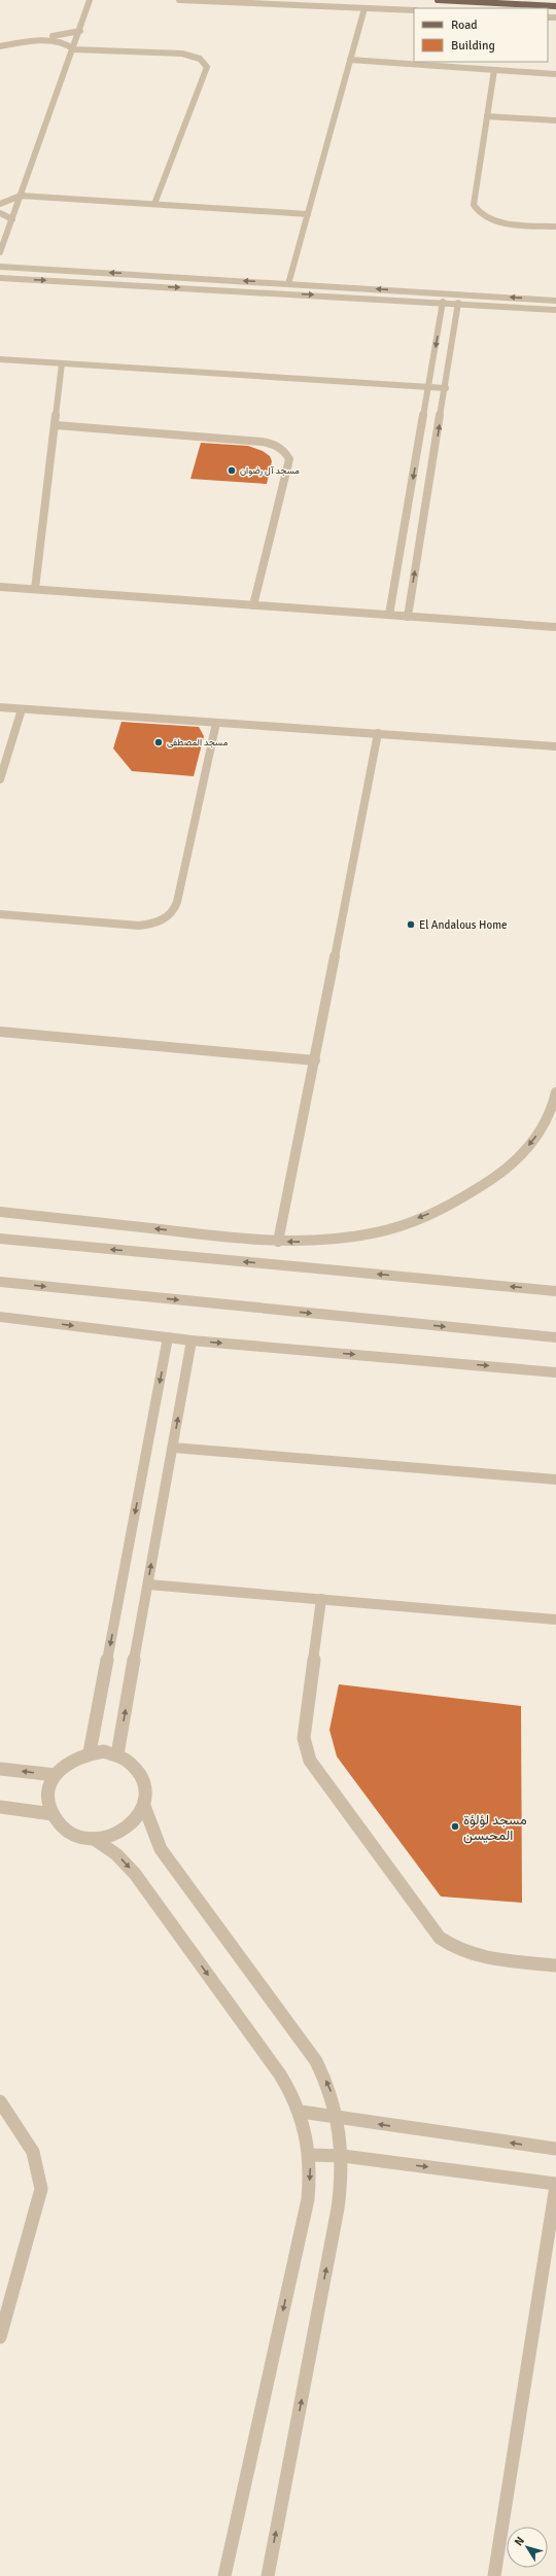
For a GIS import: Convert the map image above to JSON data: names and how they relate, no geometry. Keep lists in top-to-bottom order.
{
  "places": [
    "مسجد آل رضوان",
    "مسجد المصطفى",
    "El Andalous Home",
    "مسجد لؤلؤة المحيسن"
  ],
  "legend": ["Road", "Building"],
  "north": "top left"
}
